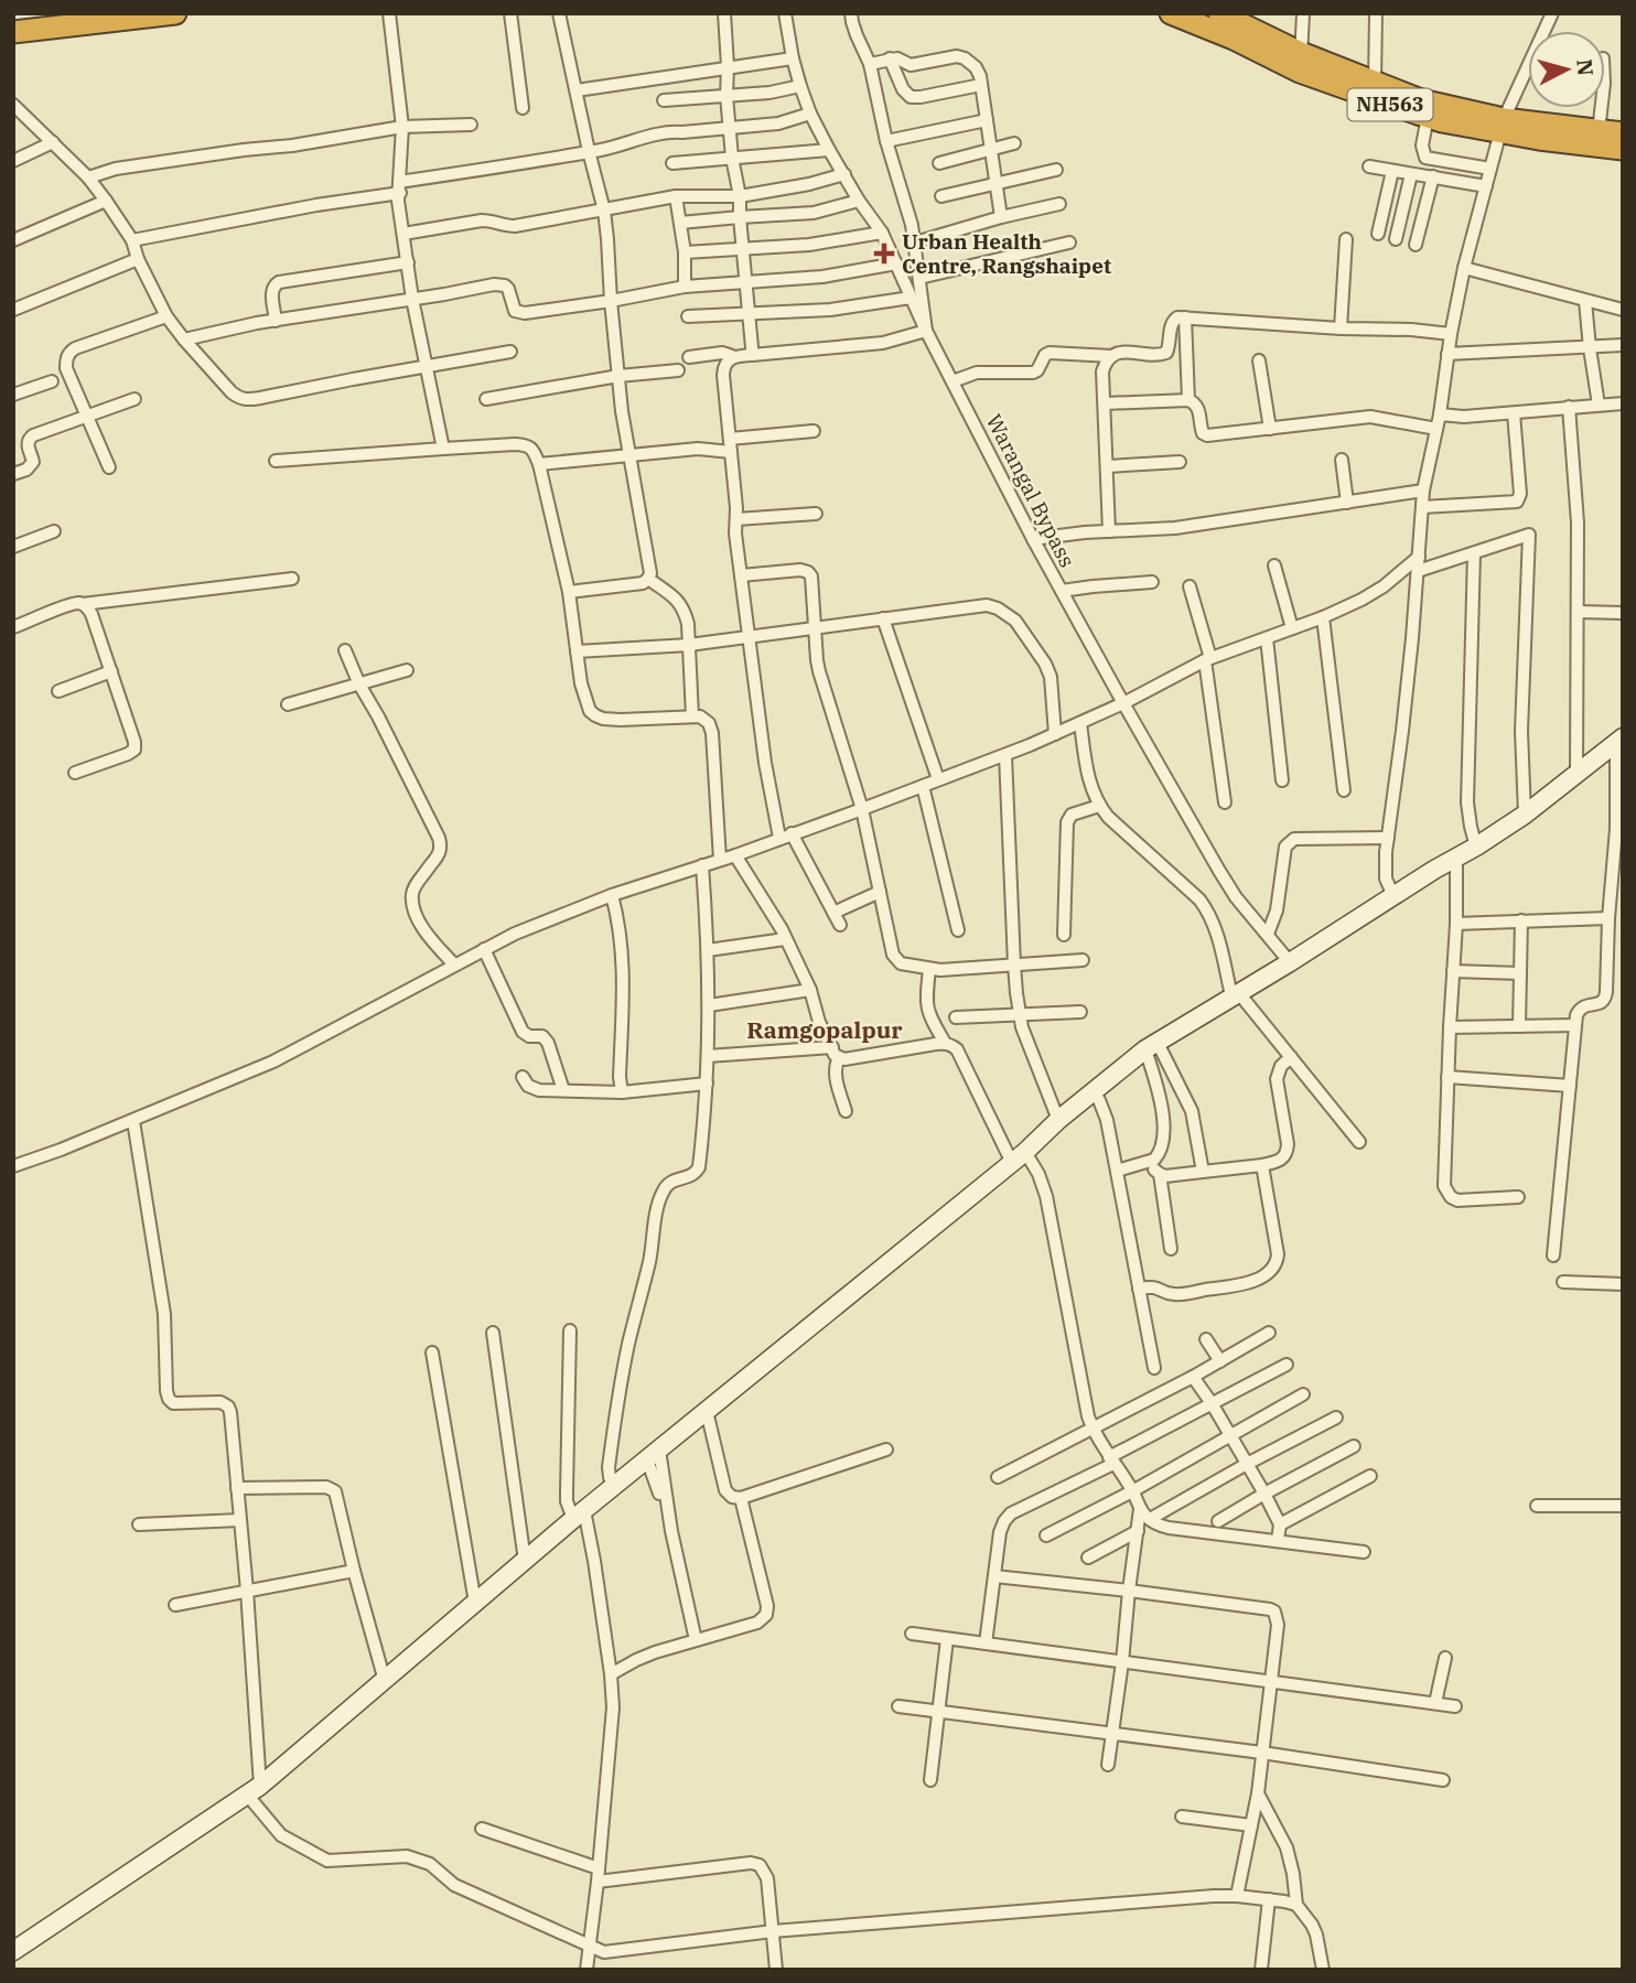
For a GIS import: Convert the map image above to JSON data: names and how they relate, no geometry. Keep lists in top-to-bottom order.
{
  "streets": {
    "highway": ["NH563"],
    "street": ["Warangal Bypass"]
  },
  "districts": ["Ramgopalpur"],
  "places": {
    "health": ["Urban Health Centre, Rangshaipet"]
  },
  "north": "right"
}
